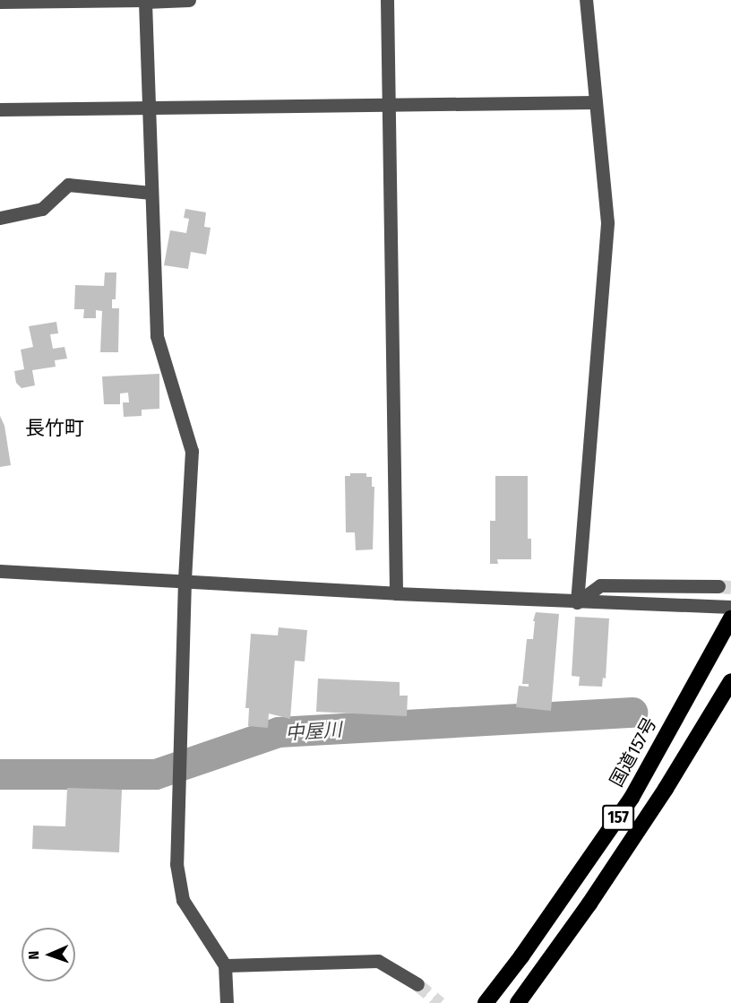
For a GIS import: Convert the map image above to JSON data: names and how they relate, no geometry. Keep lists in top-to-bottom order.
{
  "streets": {
    "highway": ["国道157号", "157"]
  },
  "districts": ["長竹町"],
  "water": ["中屋川"],
  "north": "left"
}
